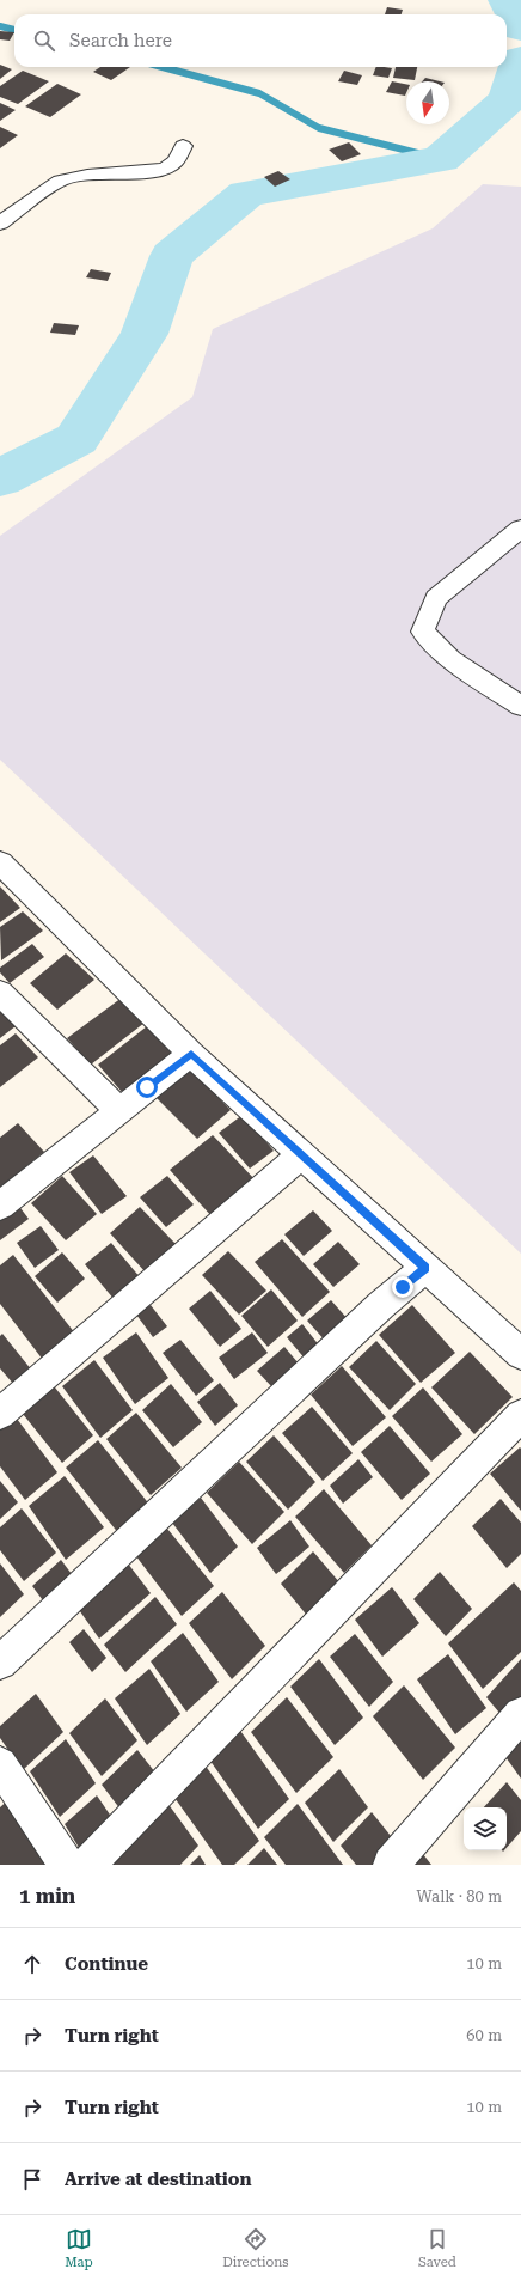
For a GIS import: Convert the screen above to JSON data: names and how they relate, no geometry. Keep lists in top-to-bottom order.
{
  "north": "bottom",
  "page": {
    "search": "Search here",
    "heading": ["1 min", "Walk · 80 m"],
    "list": [
      ["Continue", "10 m"],
      ["Turn right", "60 m"],
      ["Turn right", "10 m"],
      "Arrive at destination"
    ],
    "nav": ["Map", "Directions", "Saved"]
  }
}
